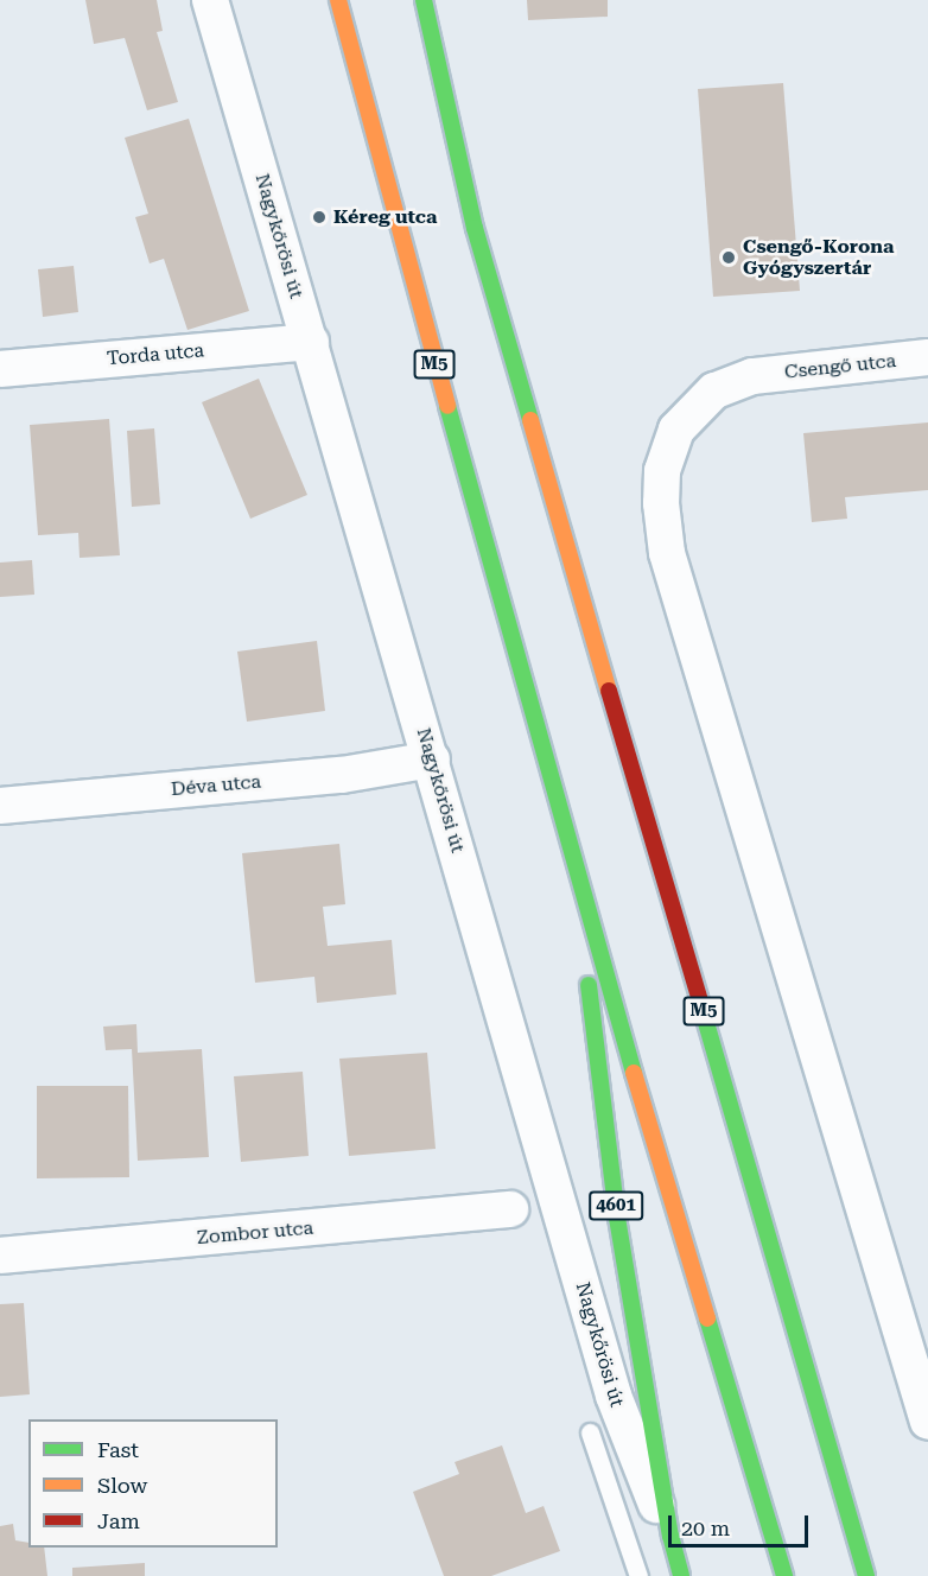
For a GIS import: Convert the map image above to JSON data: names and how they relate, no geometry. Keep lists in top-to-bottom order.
{
  "streets": {
    "main road": ["Nagykőrösi út", "M5", "4601"],
    "street": [
      "Torda utca",
      "Csengő utca",
      "Déva utca",
      "Zombor utca"
    ]
  },
  "crossings": [
    ["Nagykőrösi út", "Torda utca"],
    ["Nagykőrösi út", "Déva utca"],
    ["Nagykőrösi út", "4601"],
    ["M5", "4601"]
  ],
  "places": ["Kéreg utca", "Csengő-Korona Gyógyszertár"],
  "legend": ["Fast", "Slow", "Jam"],
  "scale_bar": "20 m"
}
